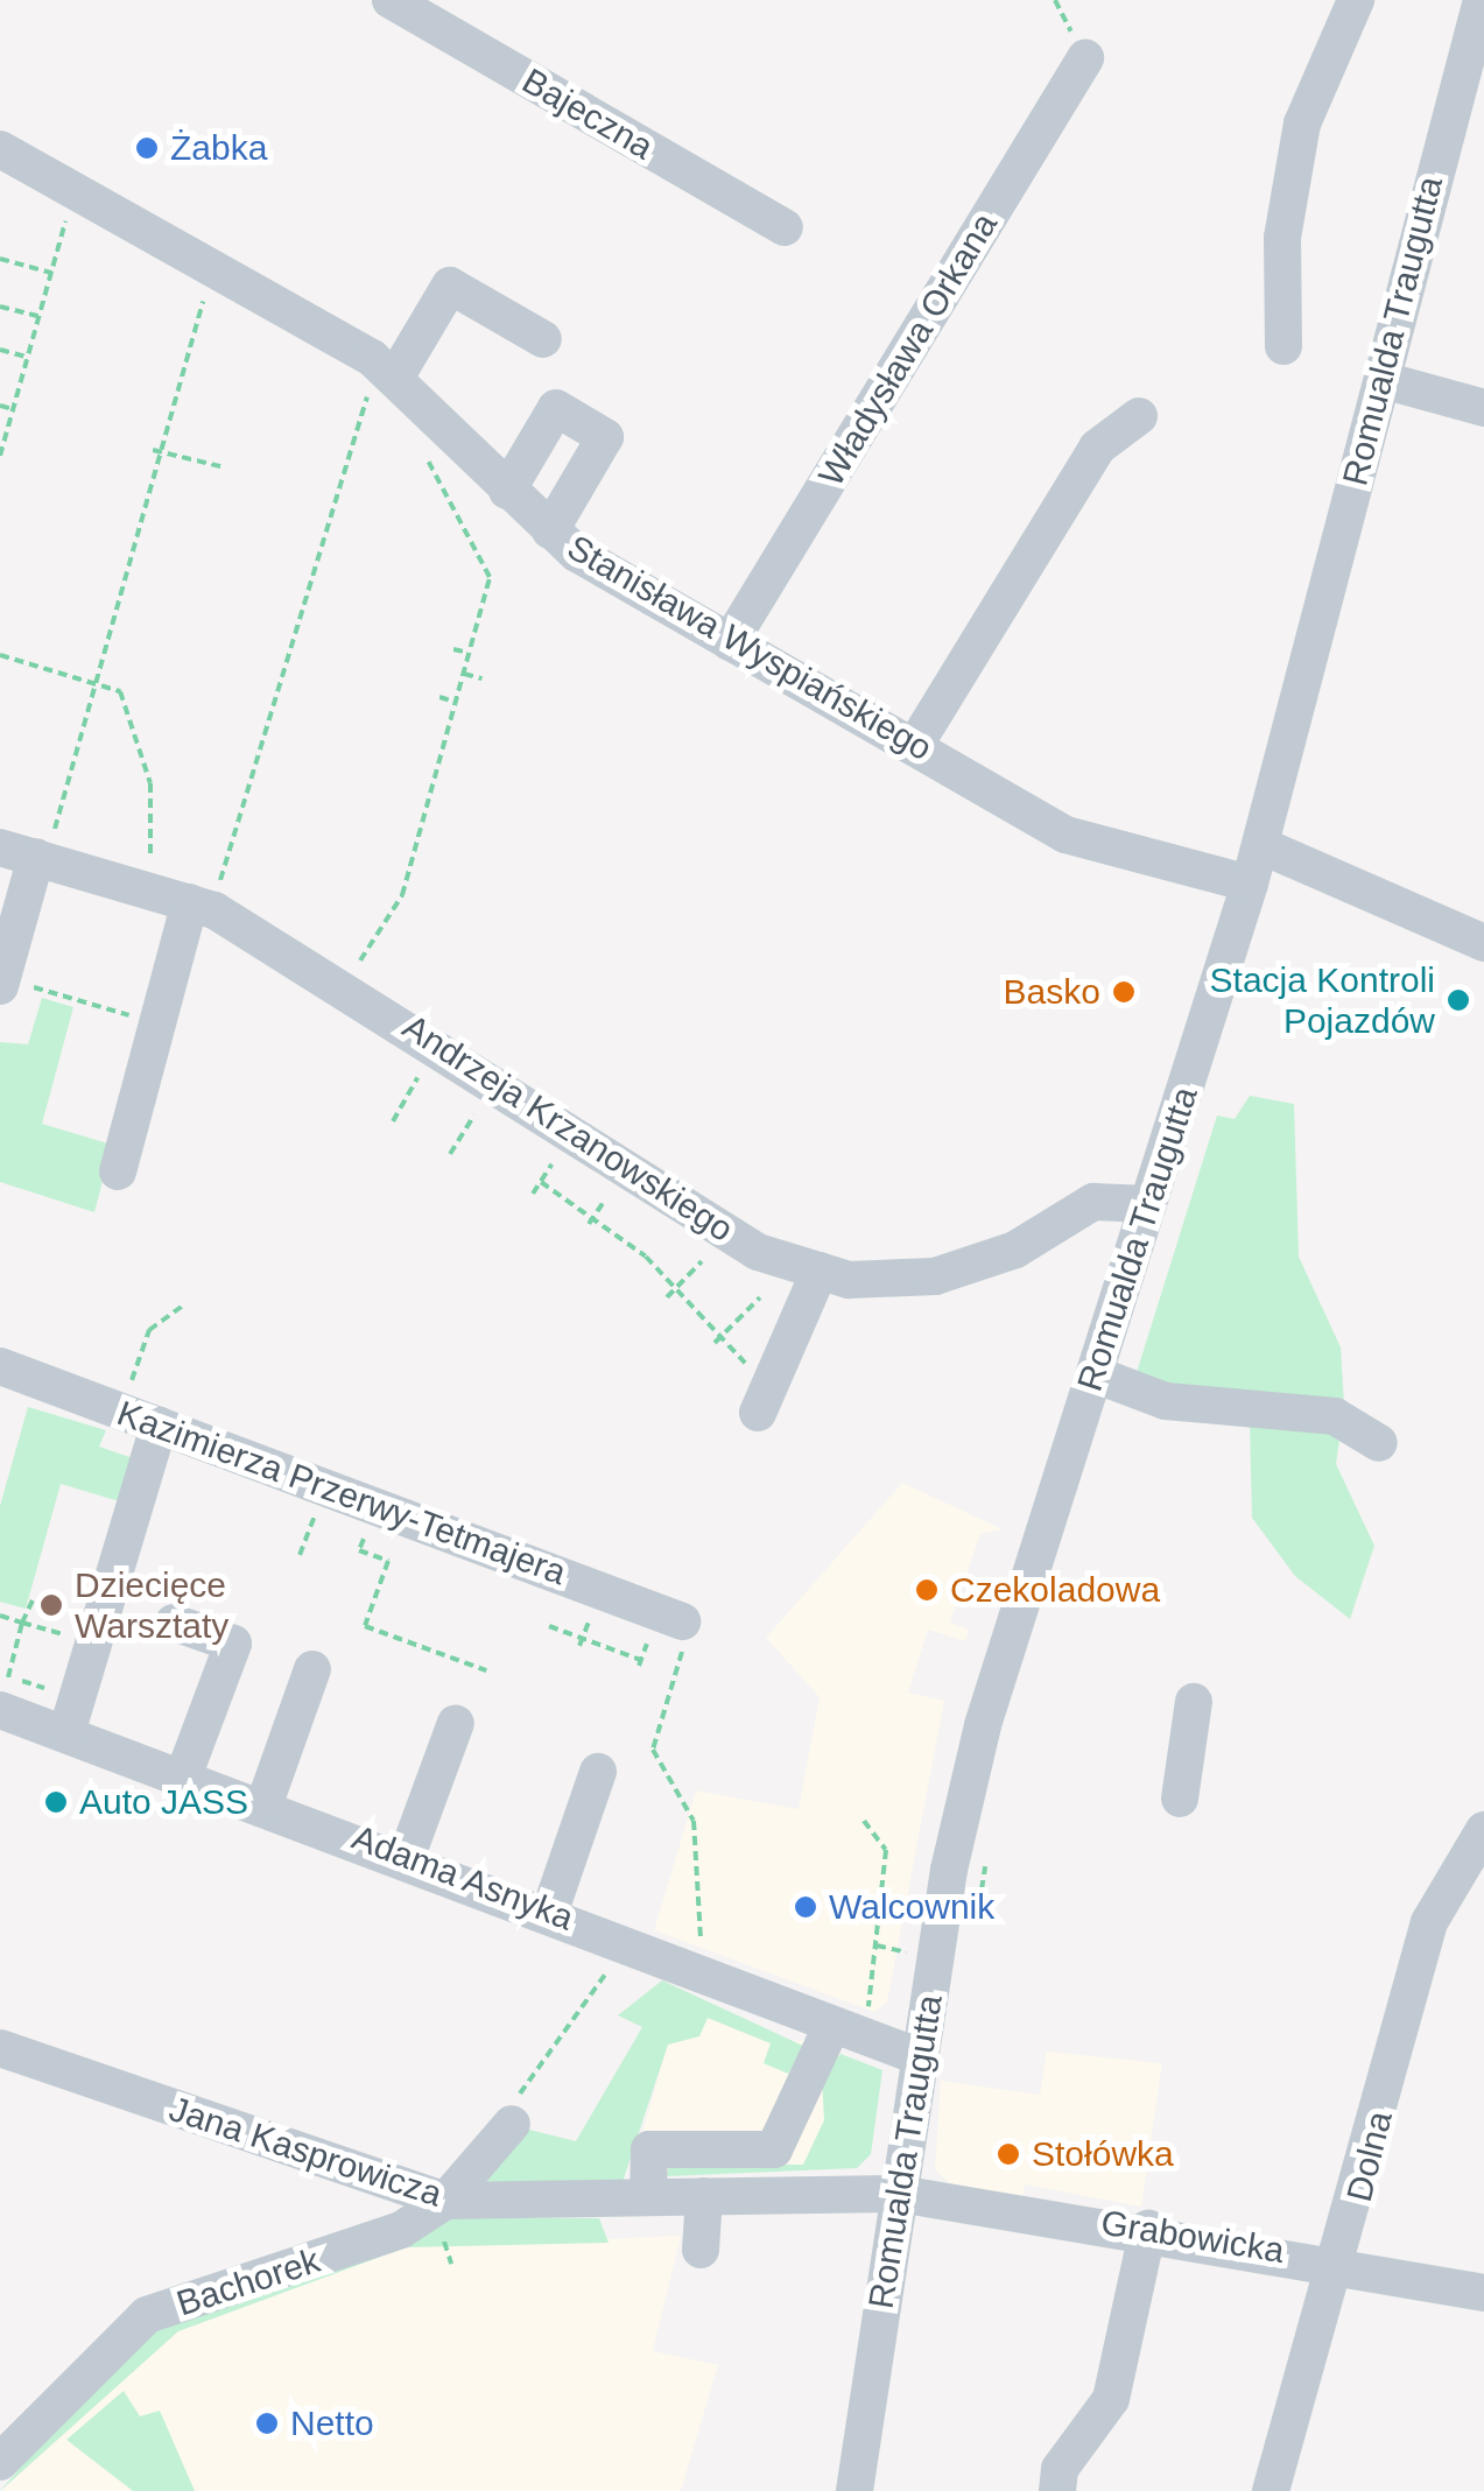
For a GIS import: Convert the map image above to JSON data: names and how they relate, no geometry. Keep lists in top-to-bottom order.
{
  "streets": {
    "street": [
      "Bajeczna",
      "Romualda Traugutta",
      "Władysława Orkana",
      "Stanisława Wyspiańskiego",
      "Andrzeja Krzanowskiego",
      "Kazimierza Przerwy-Tetmajera",
      "Adama Asnyka",
      "Jana Kasprowicza",
      "Dolna",
      "Grabowicka",
      "Bachorek"
    ]
  },
  "crossings": [
    ["Romualda Traugutta", "Stanisława Wyspiańskiego"],
    ["Romualda Traugutta", "Andrzeja Krzanowskiego"],
    ["Romualda Traugutta", "Adama Asnyka"],
    ["Romualda Traugutta", "Jana Kasprowicza"],
    ["Romualda Traugutta", "Grabowicka"],
    ["Władysława Orkana", "Stanisława Wyspiańskiego"],
    ["Jana Kasprowicza", "Grabowicka"],
    ["Jana Kasprowicza", "Bachorek"],
    ["Dolna", "Grabowicka"]
  ],
  "places": [
    "Żabka",
    "Basko",
    "Stacja Kontroli Pojazdów",
    "Czekoladowa",
    "Dziecięce Warsztaty",
    "Auto JASS",
    "Walcownik",
    "Stołówka",
    "Netto"
  ]
}
